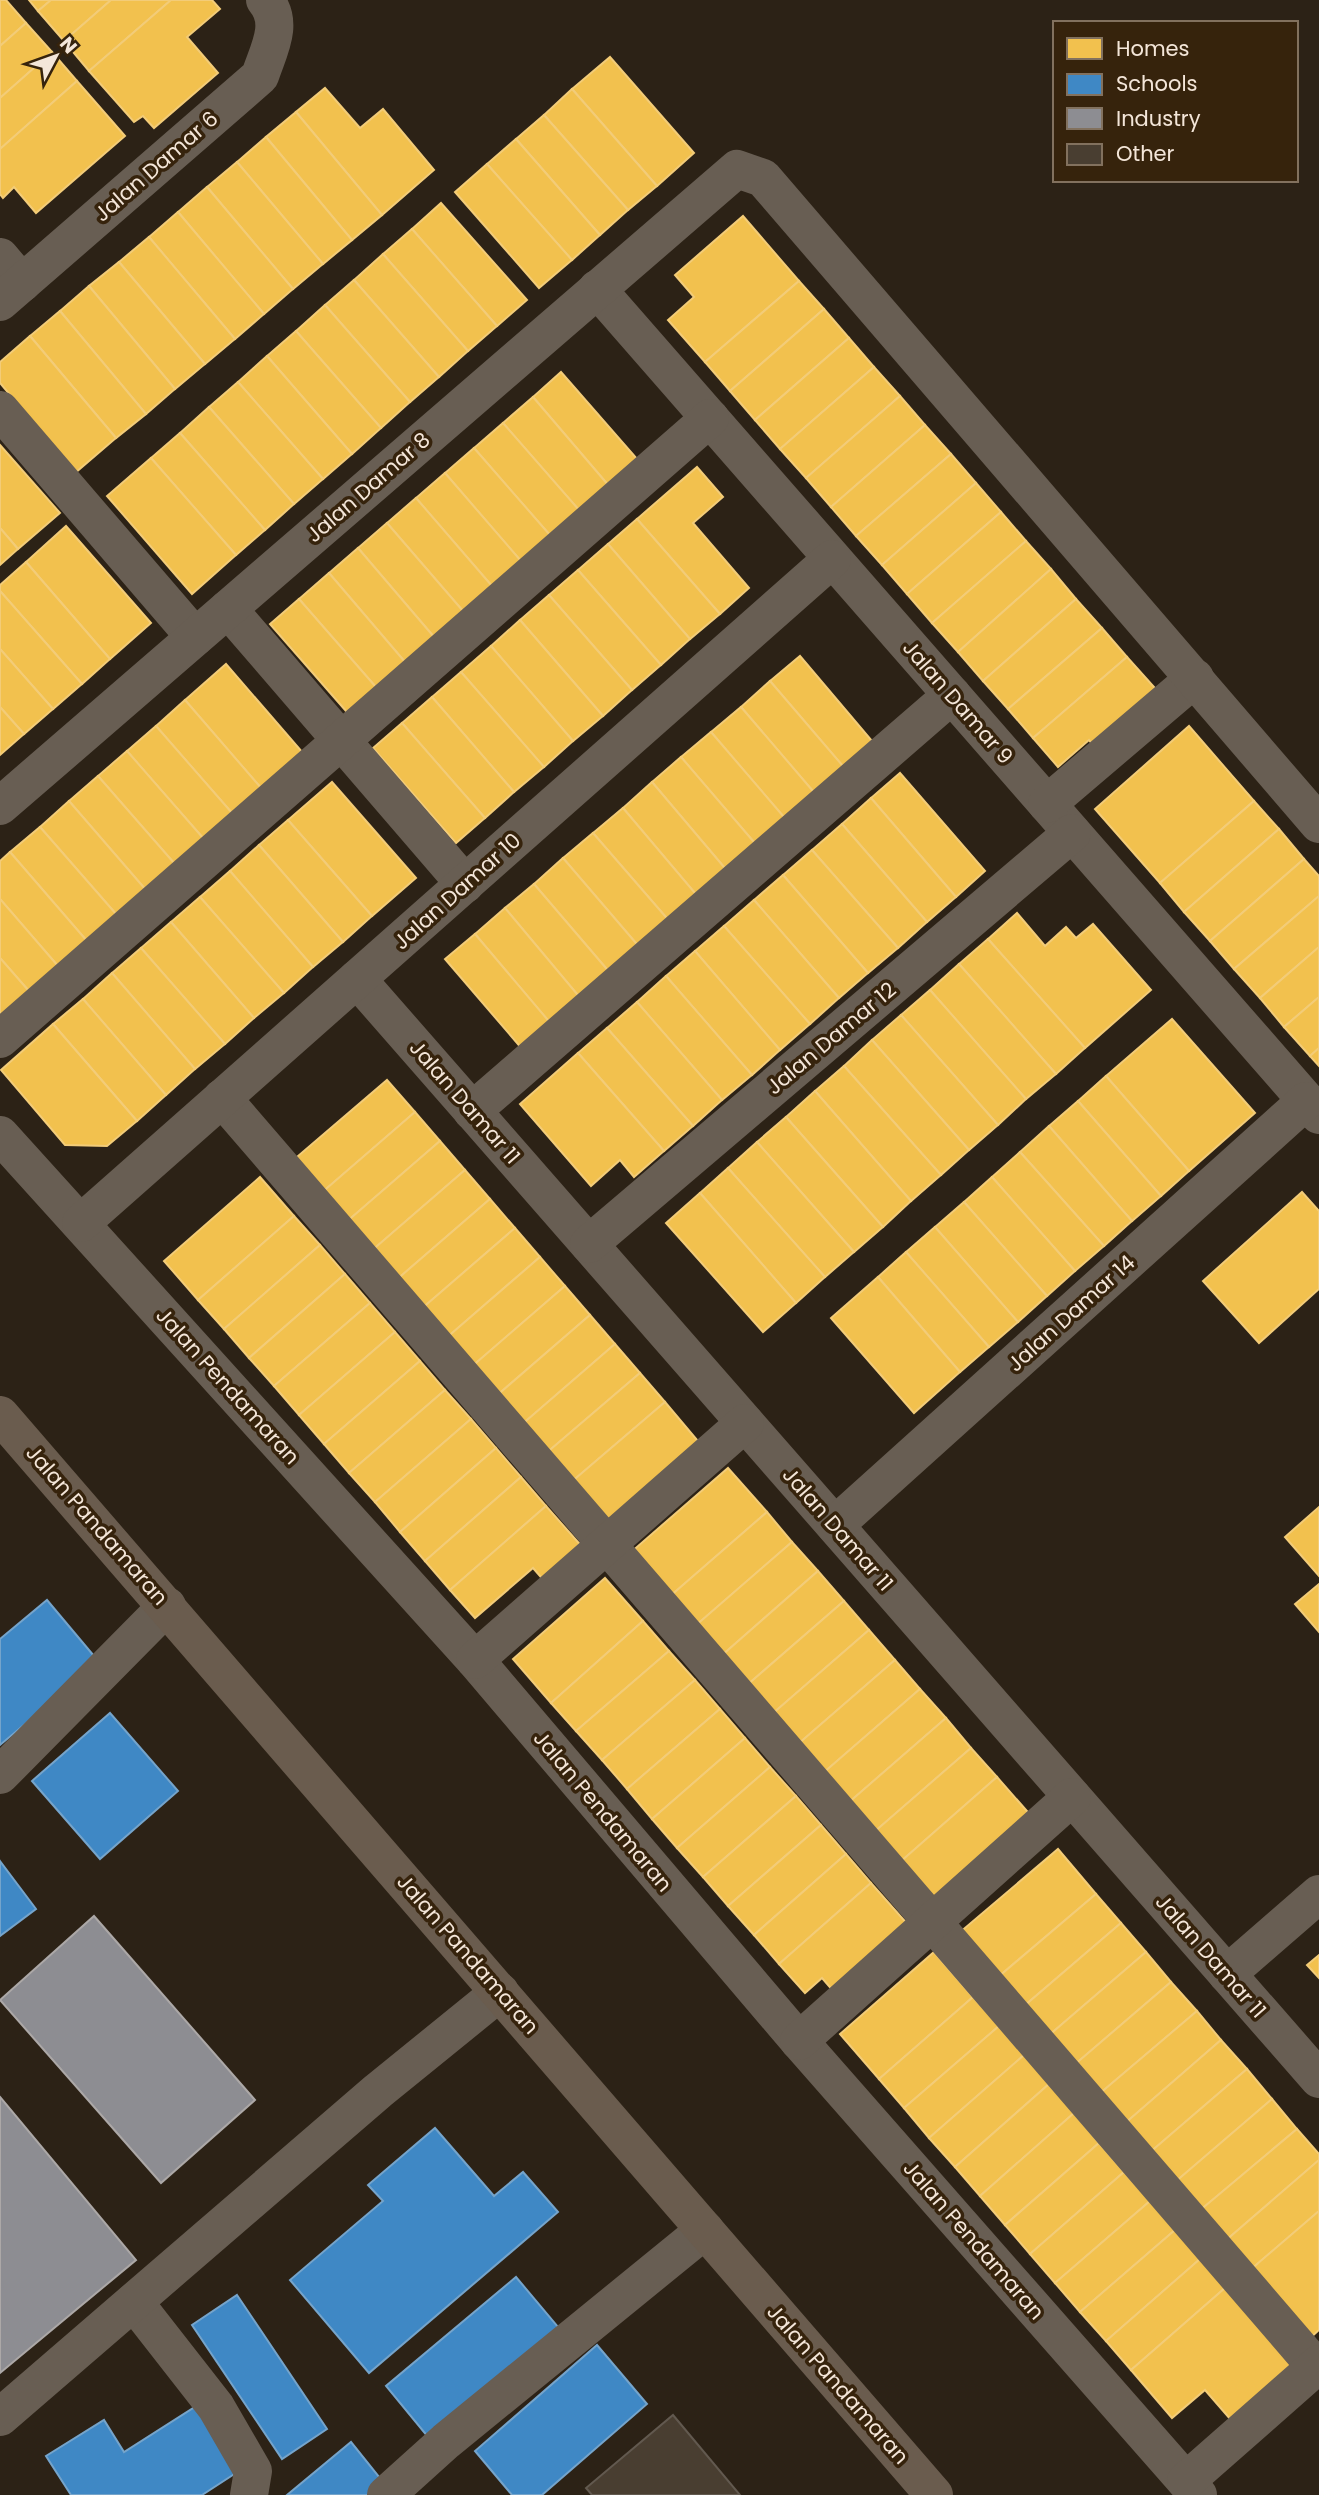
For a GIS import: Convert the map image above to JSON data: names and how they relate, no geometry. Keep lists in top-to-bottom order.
{
  "streets": {
    "main road": ["Jalan Pandamaran"],
    "street": [
      "Jalan Damar 6",
      "Jalan Damar 8",
      "Jalan Damar 9",
      "Jalan Damar 10",
      "Jalan Damar 12",
      "Jalan Damar 11",
      "Jalan Damar 14",
      "Jalan Pendamaran"
    ]
  },
  "crossings": [
    ["Jalan Damar 8", "Jalan Damar 9"],
    ["Jalan Damar 9", "Jalan Damar 10"],
    ["Jalan Damar 9", "Jalan Damar 12"],
    ["Jalan Damar 9", "Jalan Damar 14"],
    ["Jalan Damar 10", "Jalan Damar 11"],
    ["Jalan Damar 10", "Jalan Pendamaran"],
    ["Jalan Damar 12", "Jalan Damar 11"],
    ["Jalan Damar 11", "Jalan Damar 14"]
  ],
  "legend": [
    "Homes",
    "Schools",
    "Industry",
    "Other"
  ],
  "north": "top right"
}
